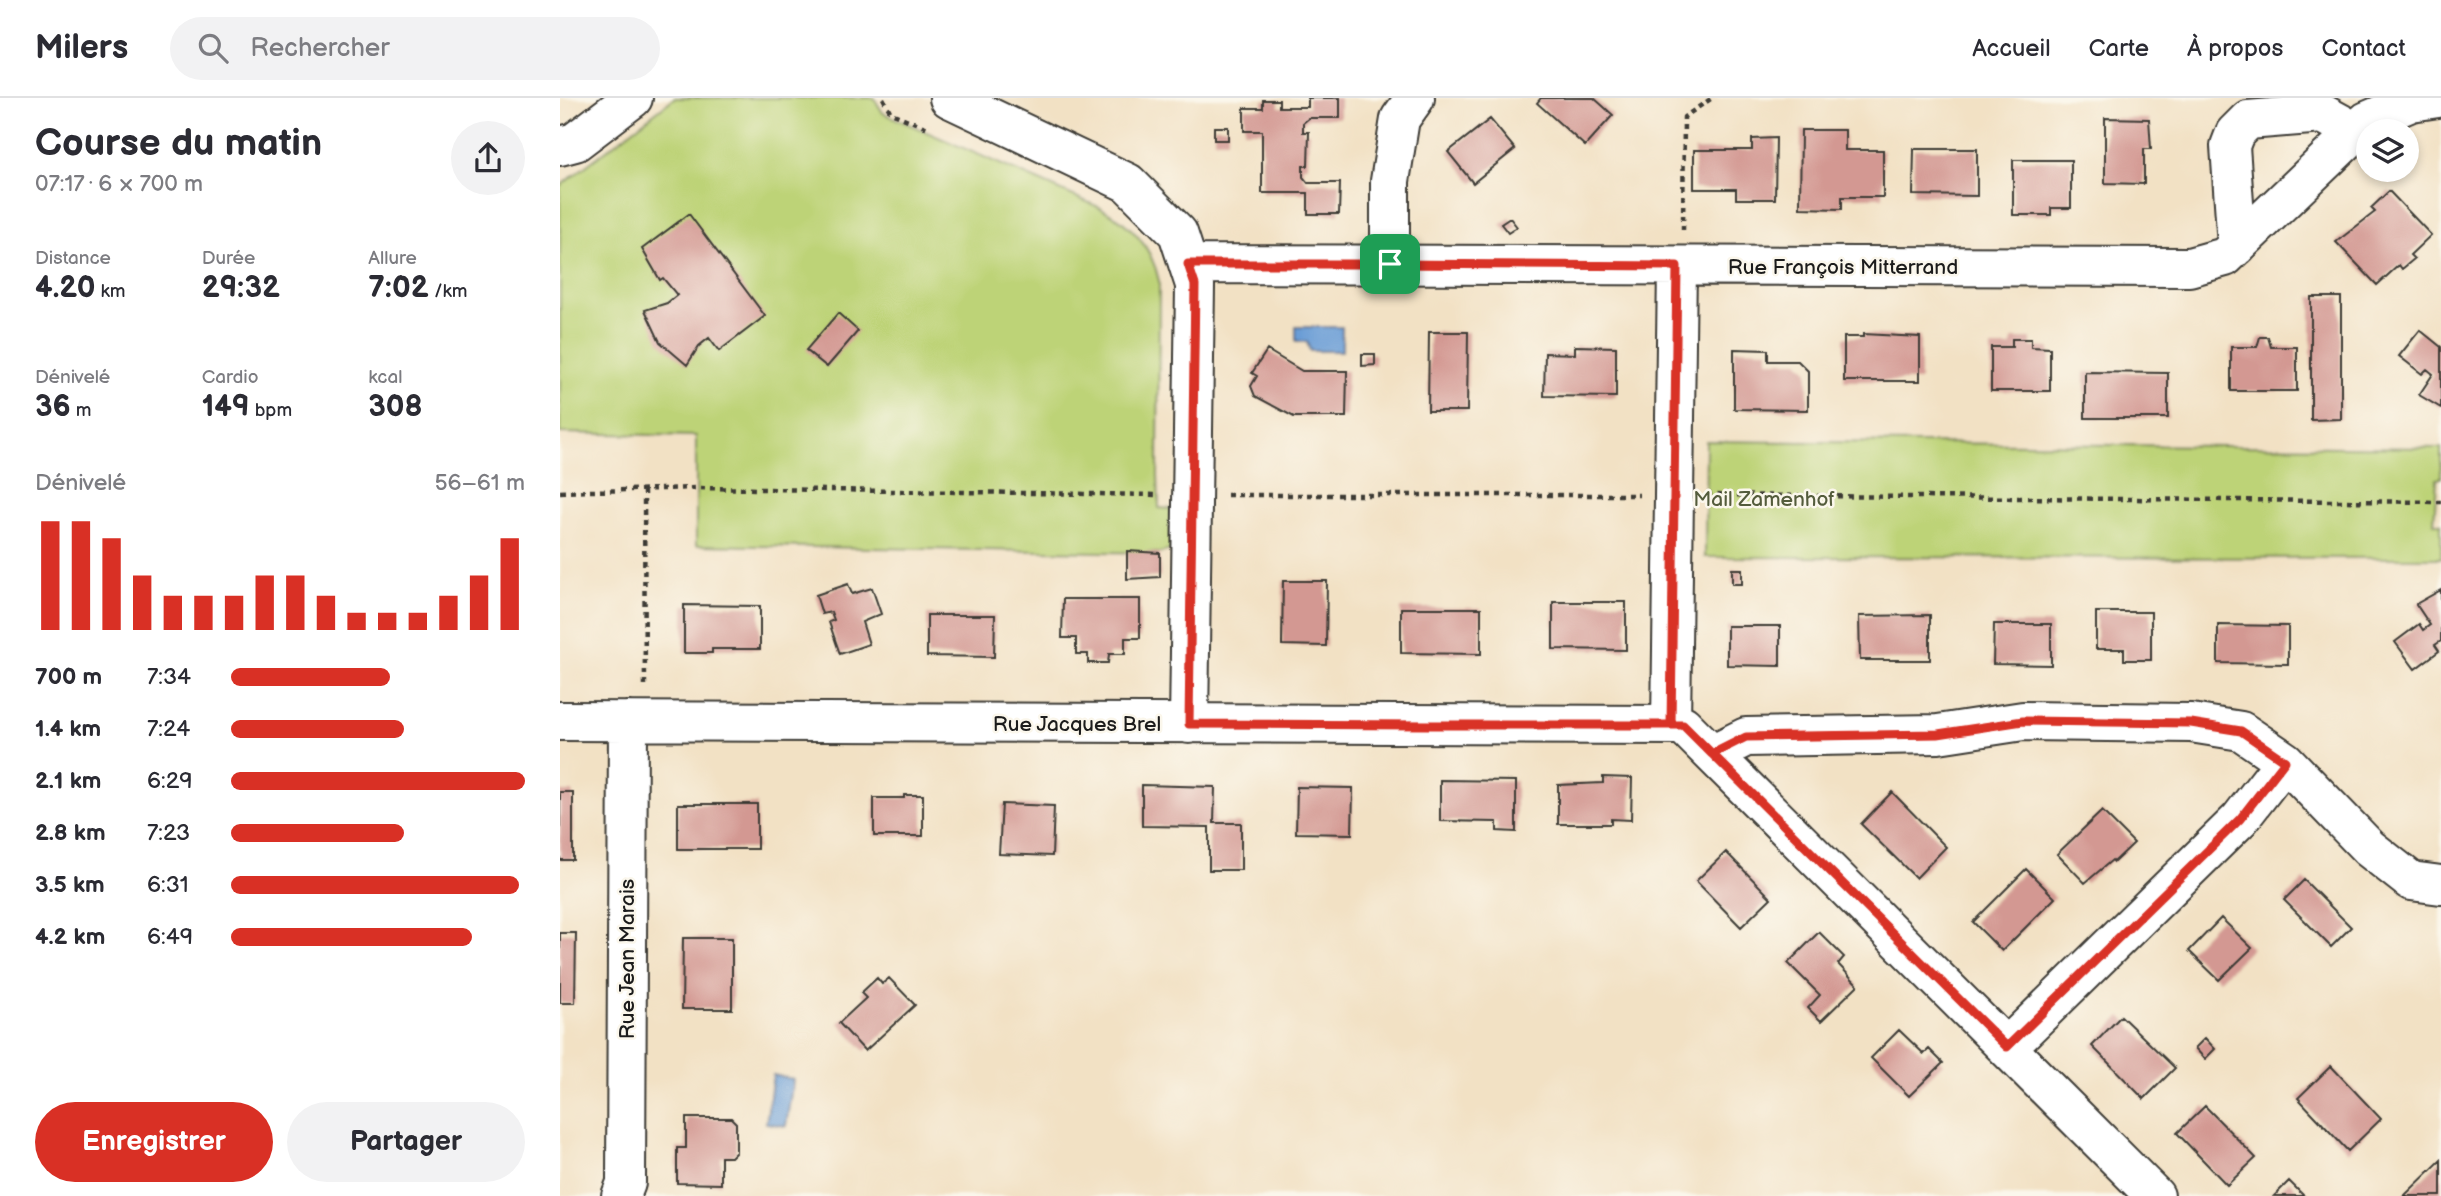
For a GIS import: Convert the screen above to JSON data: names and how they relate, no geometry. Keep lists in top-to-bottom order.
{
  "streets": {
    "street": ["Rue François Mitterrand", "Rue Jacques Brel", "Rue Jean Marais"]
  },
  "crossings": [
    ["Rue Jacques Brel", "Rue Jean Marais"]
  ],
  "parks": ["Mail Zamenhof"],
  "page": {
    "header": "Milers",
    "search": "Rechercher",
    "nav": [
      "Accueil",
      "Carte",
      "À propos",
      "Contact"
    ],
    "heading": ["Course du matin", "07:17 · 6 × 700 m"],
    "stats": [
      ["Distance", "4.20 km"],
      ["Durée", "29:32"],
      ["Allure", "7:02 /km"],
      ["Dénivelé", "36 m"],
      ["Cardio", "149 bpm"],
      ["kcal", "308"]
    ],
    "chart": ["Dénivelé", "56–61 m"],
    "list": [
      {
        "name": "700 m",
        "note": "7:34"
      },
      {
        "name": "1.4 km",
        "note": "7:24"
      },
      {
        "name": "2.1 km",
        "note": "6:29"
      },
      {
        "name": "2.8 km",
        "note": "7:23"
      },
      {
        "name": "3.5 km",
        "note": "6:31"
      },
      {
        "name": "4.2 km",
        "note": "6:49"
      }
    ],
    "buttons": ["Enregistrer", "Partager"]
  }
}
